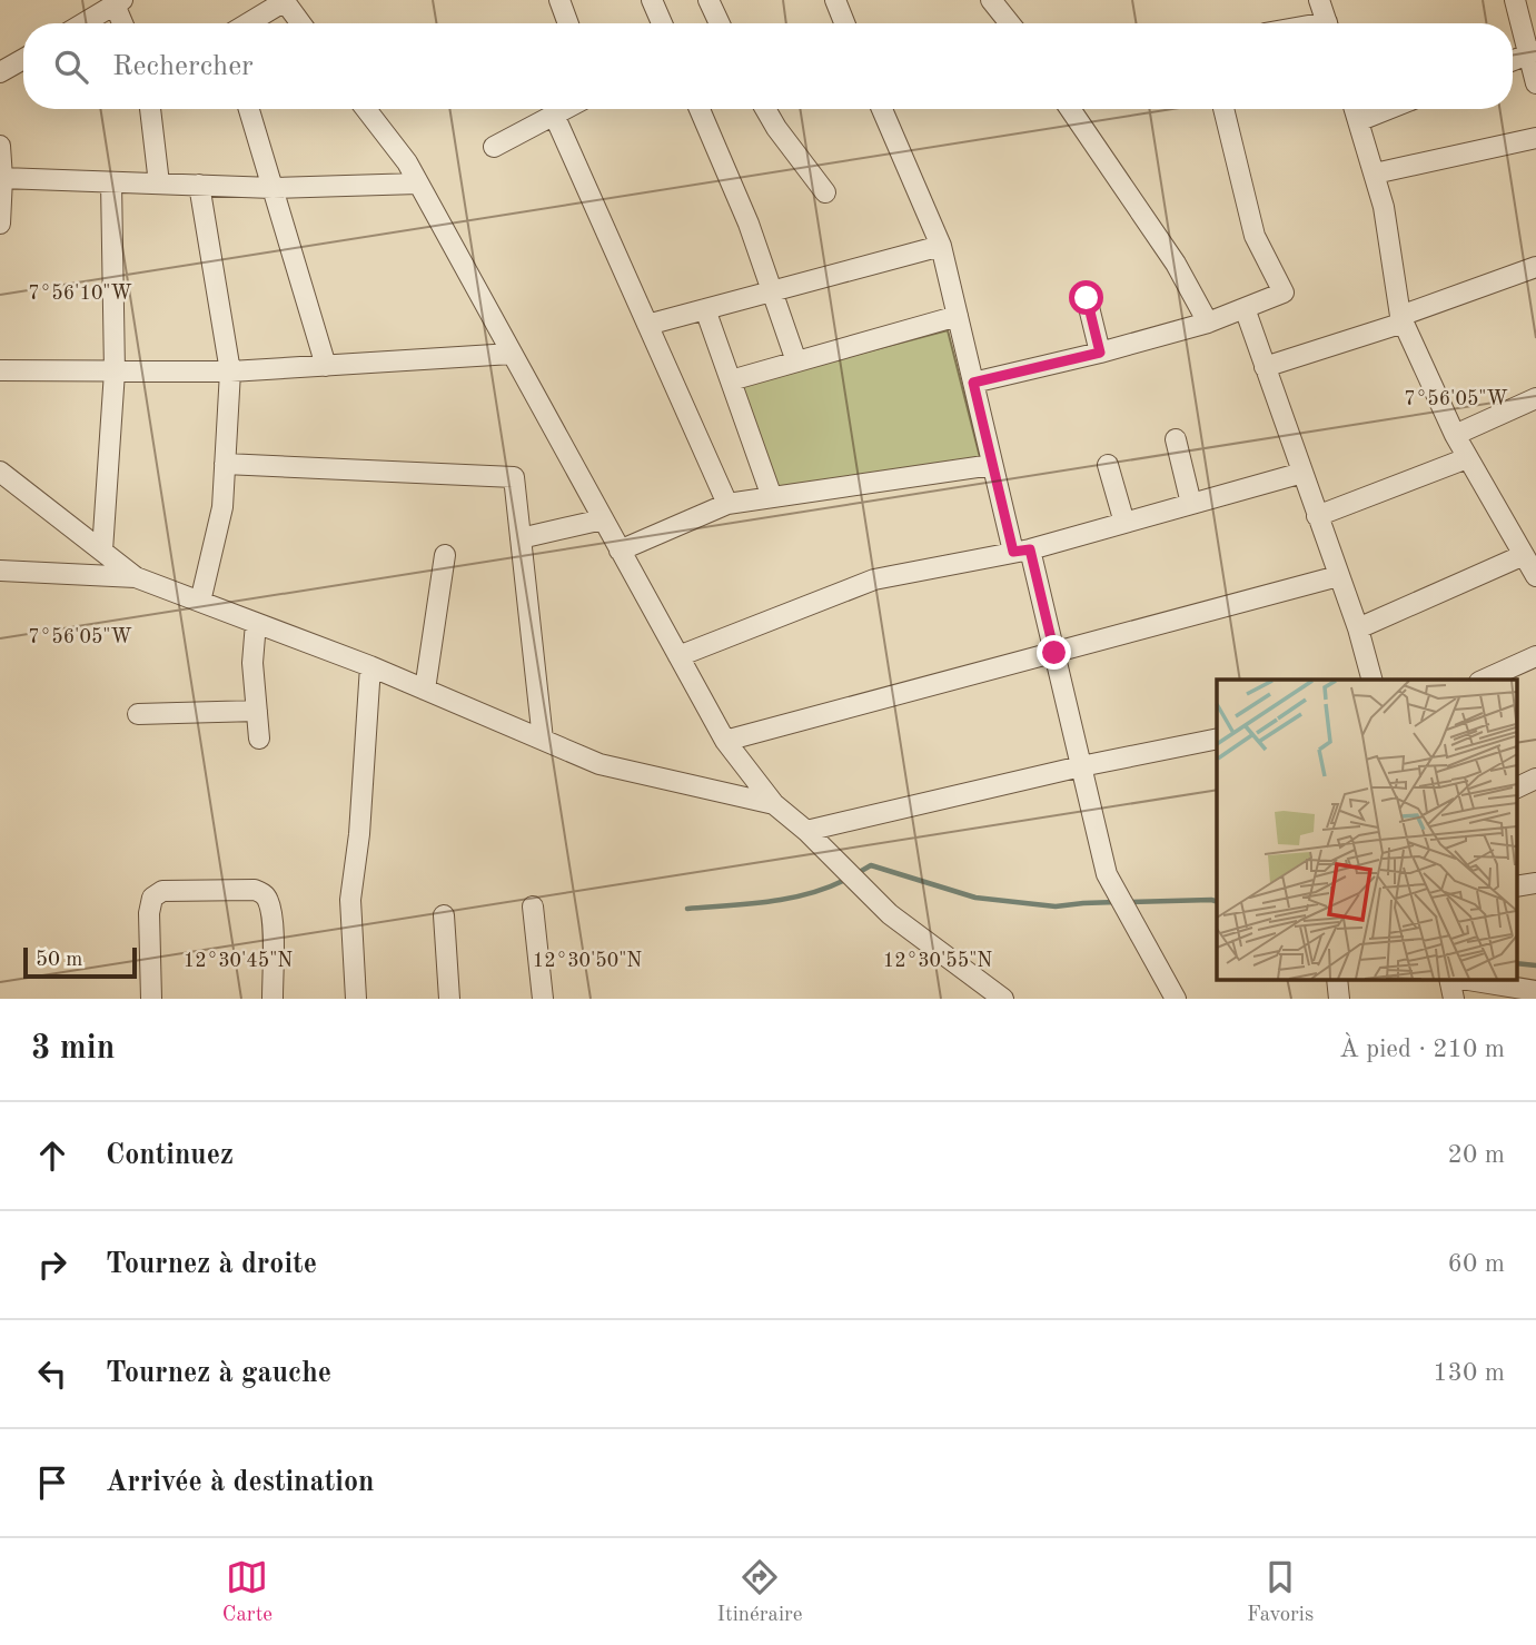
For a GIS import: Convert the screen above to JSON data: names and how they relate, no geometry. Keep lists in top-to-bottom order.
{
  "scale_bar": "50 m",
  "page": {
    "search": "Rechercher",
    "scale": "50 m",
    "heading": ["3 min", "À pied · 210 m"],
    "list": [
      ["Continuez", "20 m"],
      ["Tournez à droite", "60 m"],
      ["Tournez à gauche", "130 m"],
      "Arrivée à destination"
    ],
    "nav": ["Carte", "Itinéraire", "Favoris"]
  },
  "coordinates": [
    "7°56'10\"W",
    "7°56'05\"W",
    "12°30'45\"N",
    "12°30'50\"N",
    "12°30'55\"N"
  ]
}
